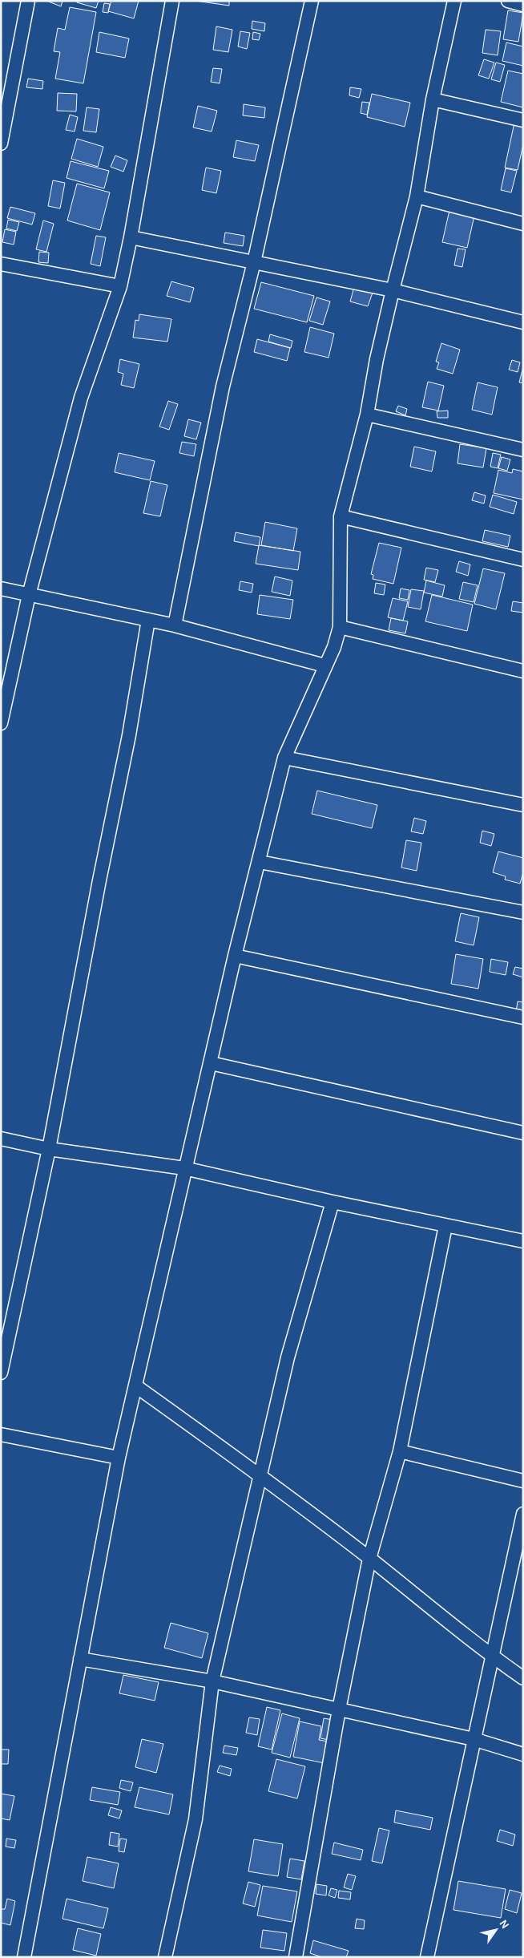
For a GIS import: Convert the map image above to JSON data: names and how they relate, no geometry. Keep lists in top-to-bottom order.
{
  "north": "top right"
}
